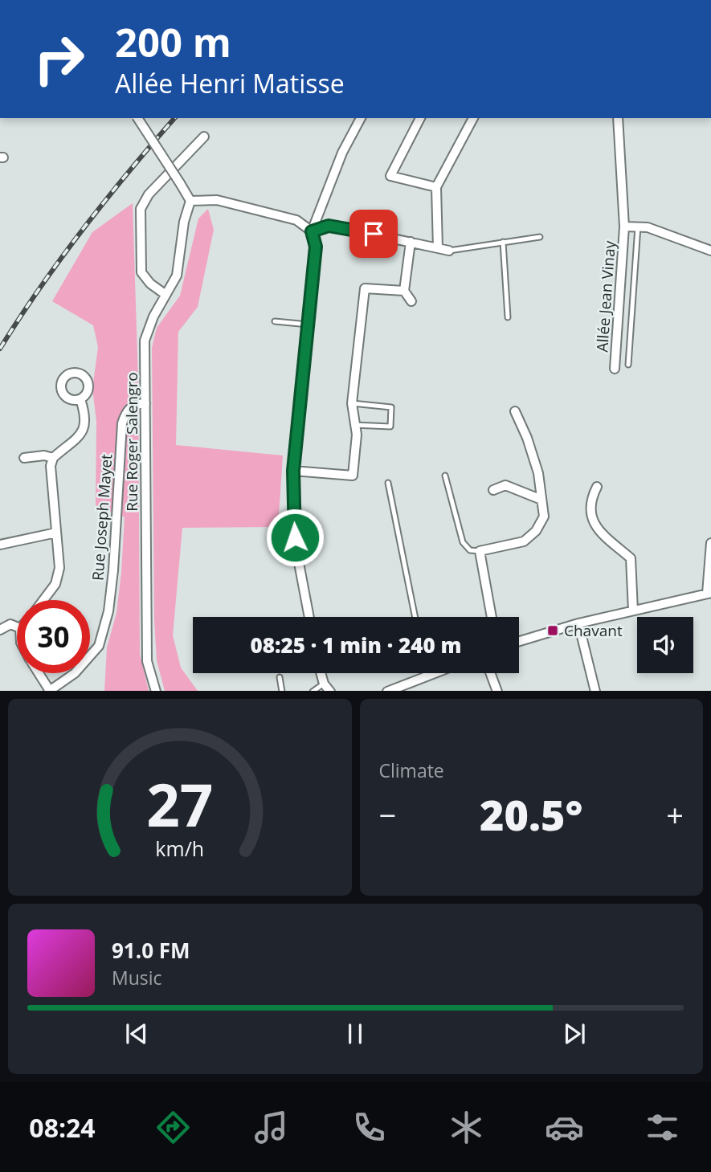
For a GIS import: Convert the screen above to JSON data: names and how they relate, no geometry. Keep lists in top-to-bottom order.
{
  "streets": {
    "street": ["Allée Jean Vinay", "Rue Roger Salengro", "Rue Joseph Mayet"]
  },
  "crossings": [
    ["Rue Roger Salengro", "Rue Joseph Mayet"]
  ],
  "places": {
    "transit": ["Chavant"]
  },
  "page": {
    "turn": ["200 m", "Allée Henri Matisse"],
    "limit": "30",
    "trip": "08:25 · 1 min · 240 m",
    "tile": "Climate",
    "heat": ["−", "20.5°", "+"],
    "song": ["91.0 FM", "Music"],
    "tabs": "08:24",
    "gauge": ["27", "km/h"]
  }
}
